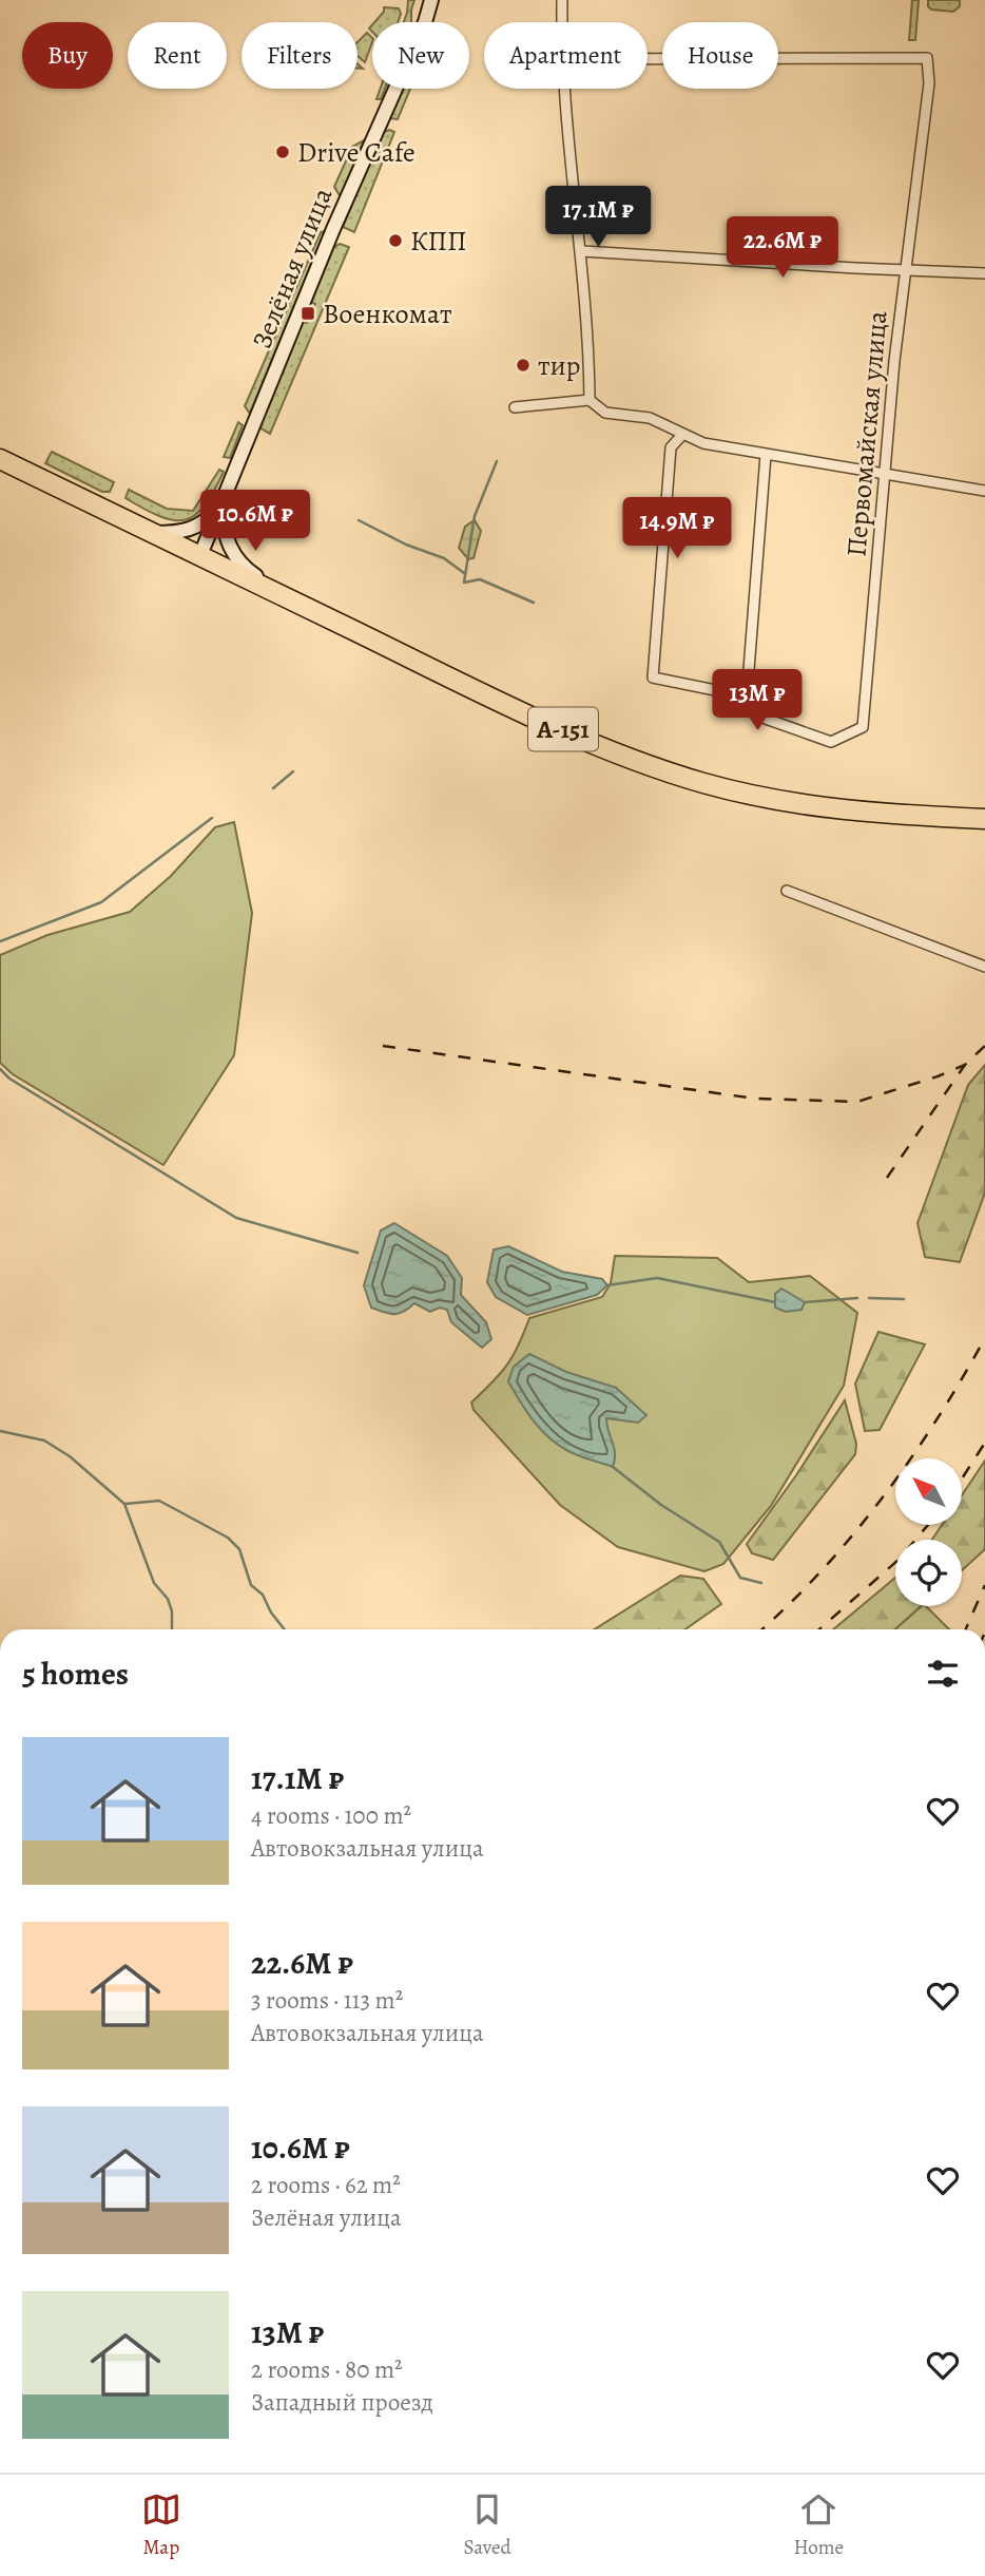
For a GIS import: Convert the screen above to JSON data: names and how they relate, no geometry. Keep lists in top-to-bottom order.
{
  "streets": {
    "highway": ["А-151"],
    "main road": ["Зелёная улица"],
    "street": ["Первомайская улица"]
  },
  "crossings": [
    ["Зелёная улица", "А-151"]
  ],
  "places": {
    "other": ["Drive Cafe", "КПП", "тир"],
    "transit": ["Военкомат"]
  },
  "north": "top left",
  "page": {
    "chip": [
      "Buy",
      "Rent",
      "Filters",
      "New",
      "Apartment",
      "House"
    ],
    "price": [
      "17.1M ₽",
      "22.6M ₽",
      "10.6M ₽",
      "14.9M ₽",
      "13M ₽"
    ],
    "heading": "5 homes",
    "list": [
      {
        "name": "17.1M ₽",
        "note": "4 rooms · 100 m² · Автовокзальная улица"
      },
      {
        "name": "22.6M ₽",
        "note": "3 rooms · 113 m² · Автовокзальная улица"
      },
      {
        "name": "10.6M ₽",
        "note": "2 rooms · 62 m² · Зелёная улица"
      },
      {
        "name": "13M ₽",
        "note": "2 rooms · 80 m² · Западный проезд"
      }
    ],
    "tabs": ["Map", "Saved", "Home"]
  }
}
